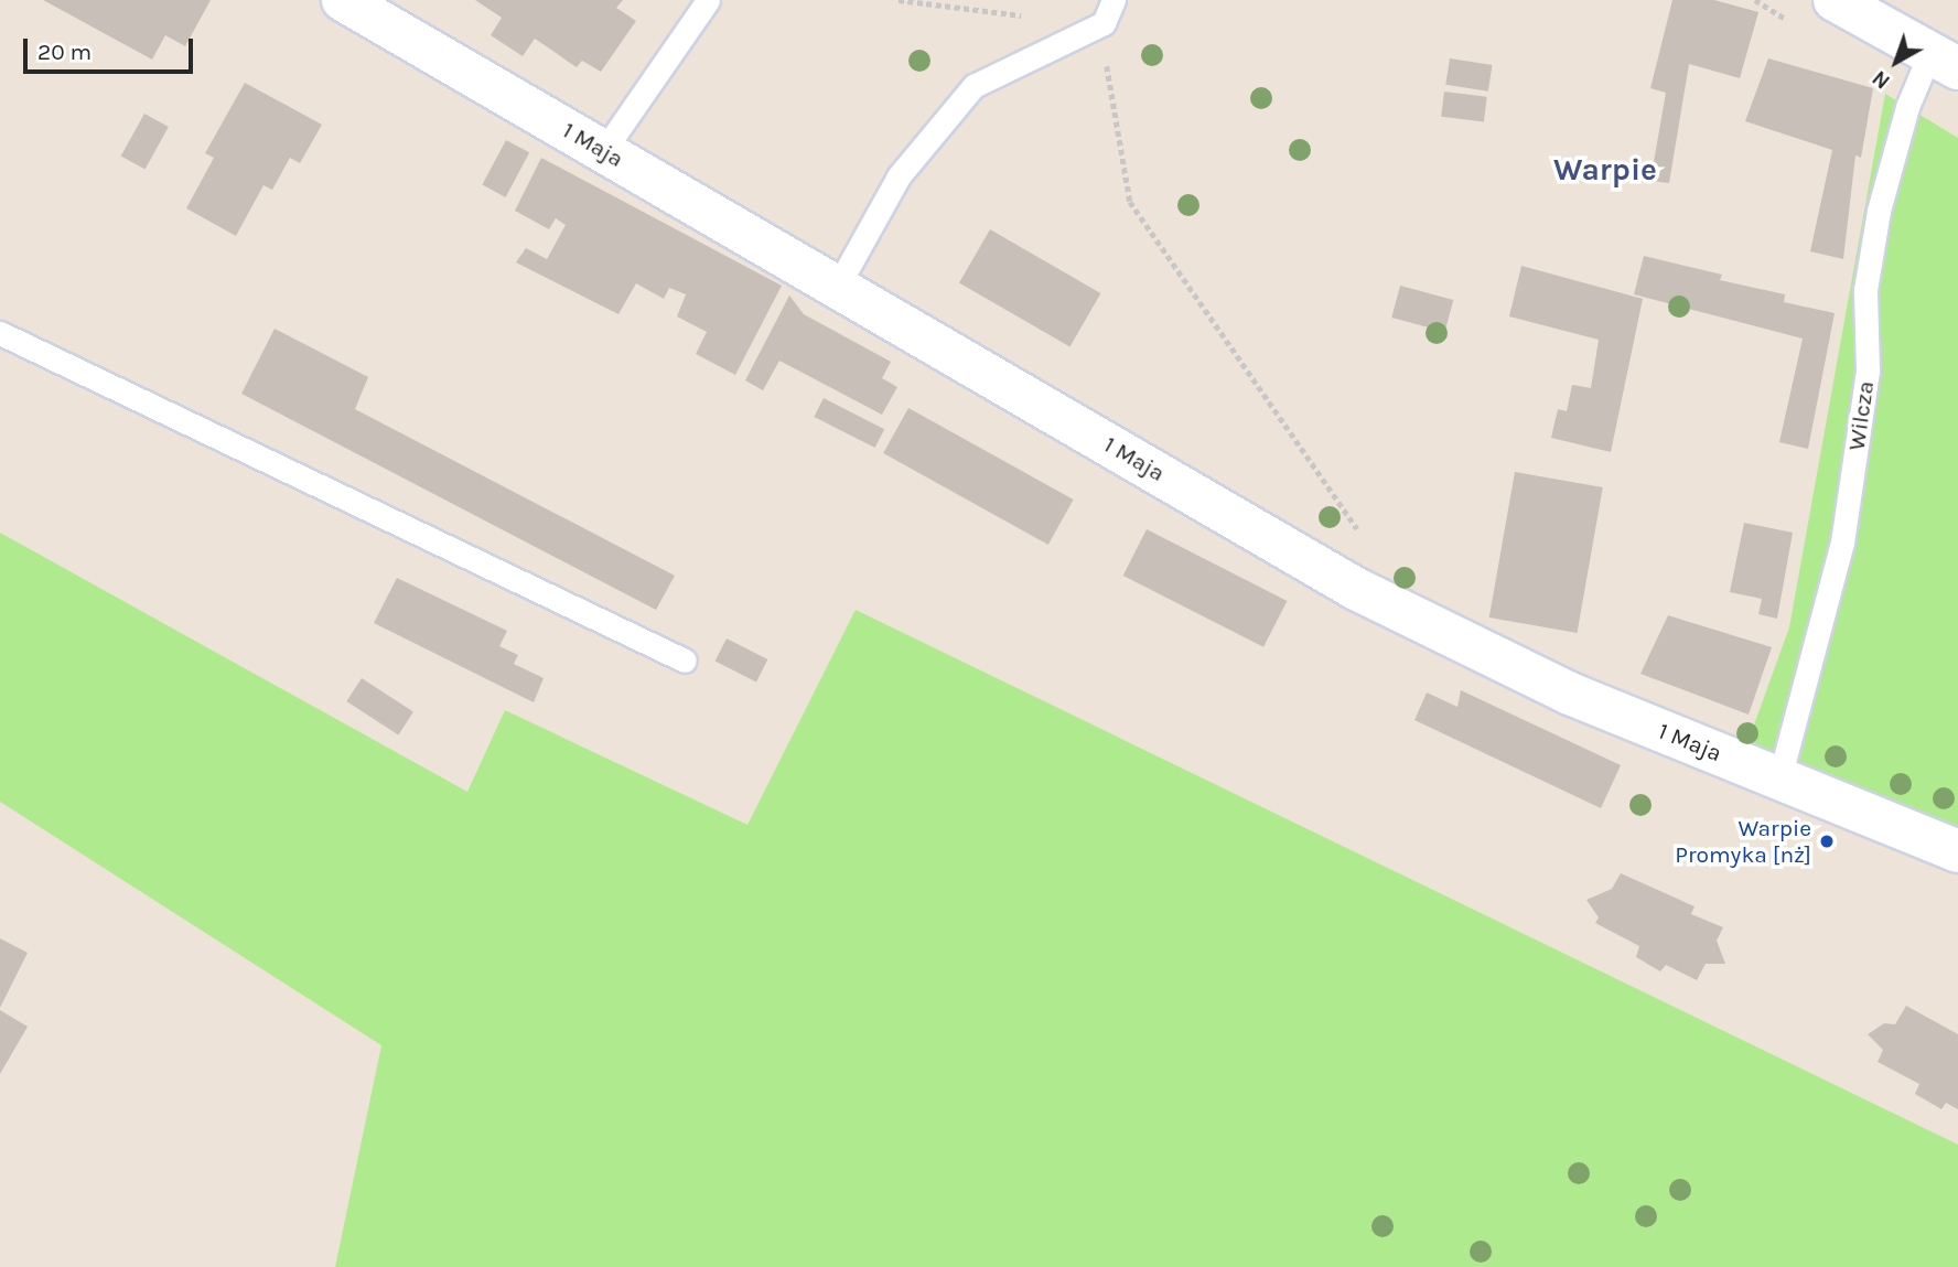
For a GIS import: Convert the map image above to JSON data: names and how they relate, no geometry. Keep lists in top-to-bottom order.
{
  "streets": {
    "street": ["1 Maja"],
    "lane": ["Wilcza"]
  },
  "crossings": [
    ["1 Maja", "Wilcza"]
  ],
  "districts": ["Warpie"],
  "places": ["Warpie Promyka [nż]"],
  "scale_bar": "20 m",
  "north": "bottom left"
}
